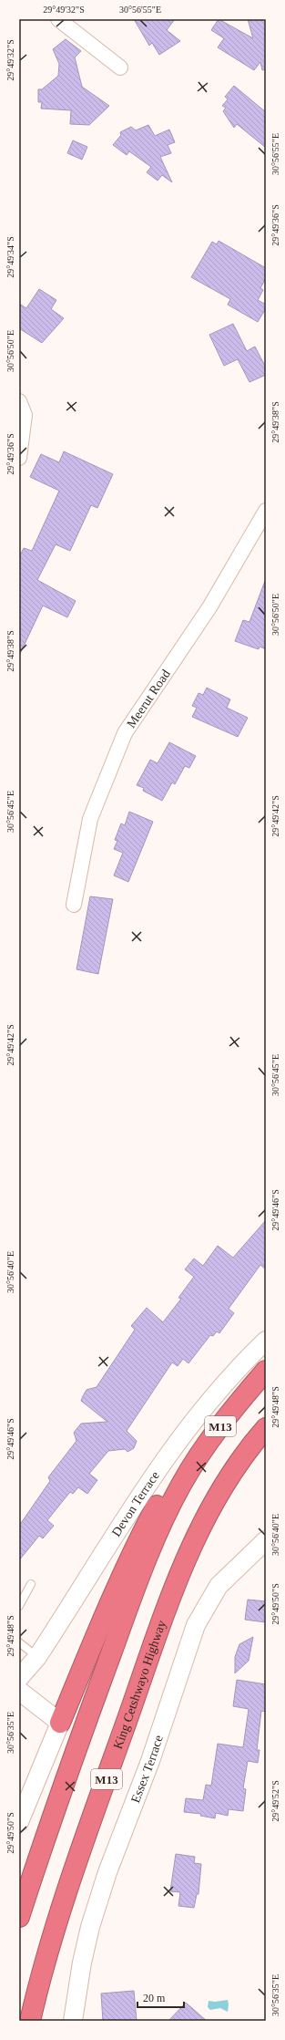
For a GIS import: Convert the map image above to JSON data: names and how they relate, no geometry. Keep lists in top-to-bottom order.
{
  "streets": {
    "highway": ["M13", "King Cetshwayo Highway"],
    "street": ["Meerut Road", "Devon Terrace", "Essex Terrace"]
  },
  "scale_bar": "20 m",
  "coordinates": [
    "29°49'32\"S",
    "30°56'55\"E",
    "29°49'36\"S",
    "29°49'34\"S",
    "30°56'50\"E",
    "29°49'38\"S",
    "30°56'45\"E",
    "29°49'42\"S",
    "29°49'46\"S",
    "30°56'40\"E",
    "29°49'48\"S",
    "29°49'50\"S",
    "30°56'35\"E",
    "29°49'52\"S"
  ]
}
